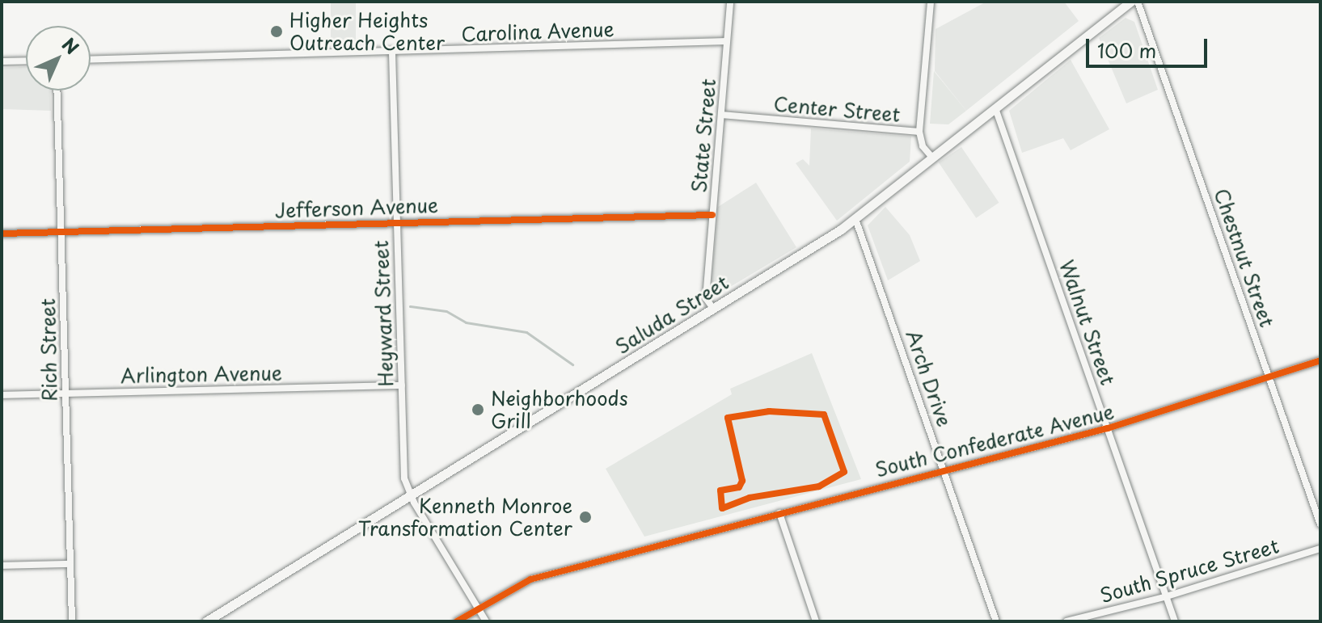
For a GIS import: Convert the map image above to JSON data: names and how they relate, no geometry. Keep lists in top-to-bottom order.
{
  "streets": {
    "main road": ["Saluda Street"],
    "street": [
      "Carolina Avenue",
      "Center Street",
      "State Street",
      "Jefferson Avenue",
      "Chestnut Street",
      "Heyward Street",
      "Walnut Street",
      "Rich Street",
      "Arlington Avenue",
      "Arch Drive",
      "South Confederate Avenue",
      "South Spruce Street"
    ]
  },
  "crossings": [
    ["Carolina Avenue", "State Street"],
    ["Carolina Avenue", "Heyward Street"],
    ["Center Street", "State Street"],
    ["Center Street", "Saluda Street"],
    ["State Street", "Jefferson Avenue"],
    ["State Street", "Saluda Street"],
    ["Jefferson Avenue", "Heyward Street"],
    ["Jefferson Avenue", "Rich Street"],
    ["Chestnut Street", "South Confederate Avenue"],
    ["Heyward Street", "Saluda Street"],
    ["Heyward Street", "Arlington Avenue"],
    ["Heyward Street", "South Confederate Avenue"],
    ["Saluda Street", "Walnut Street"],
    ["Saluda Street", "Arch Drive"],
    ["Walnut Street", "South Confederate Avenue"],
    ["Walnut Street", "South Spruce Street"],
    ["Rich Street", "Arlington Avenue"],
    ["Arch Drive", "South Confederate Avenue"]
  ],
  "places": ["Higher Heights Outreach Center", "Neighborhoods Grill", "Kenneth Monroe Transformation Center"],
  "scale_bar": "100 m",
  "north": "top right"
}
